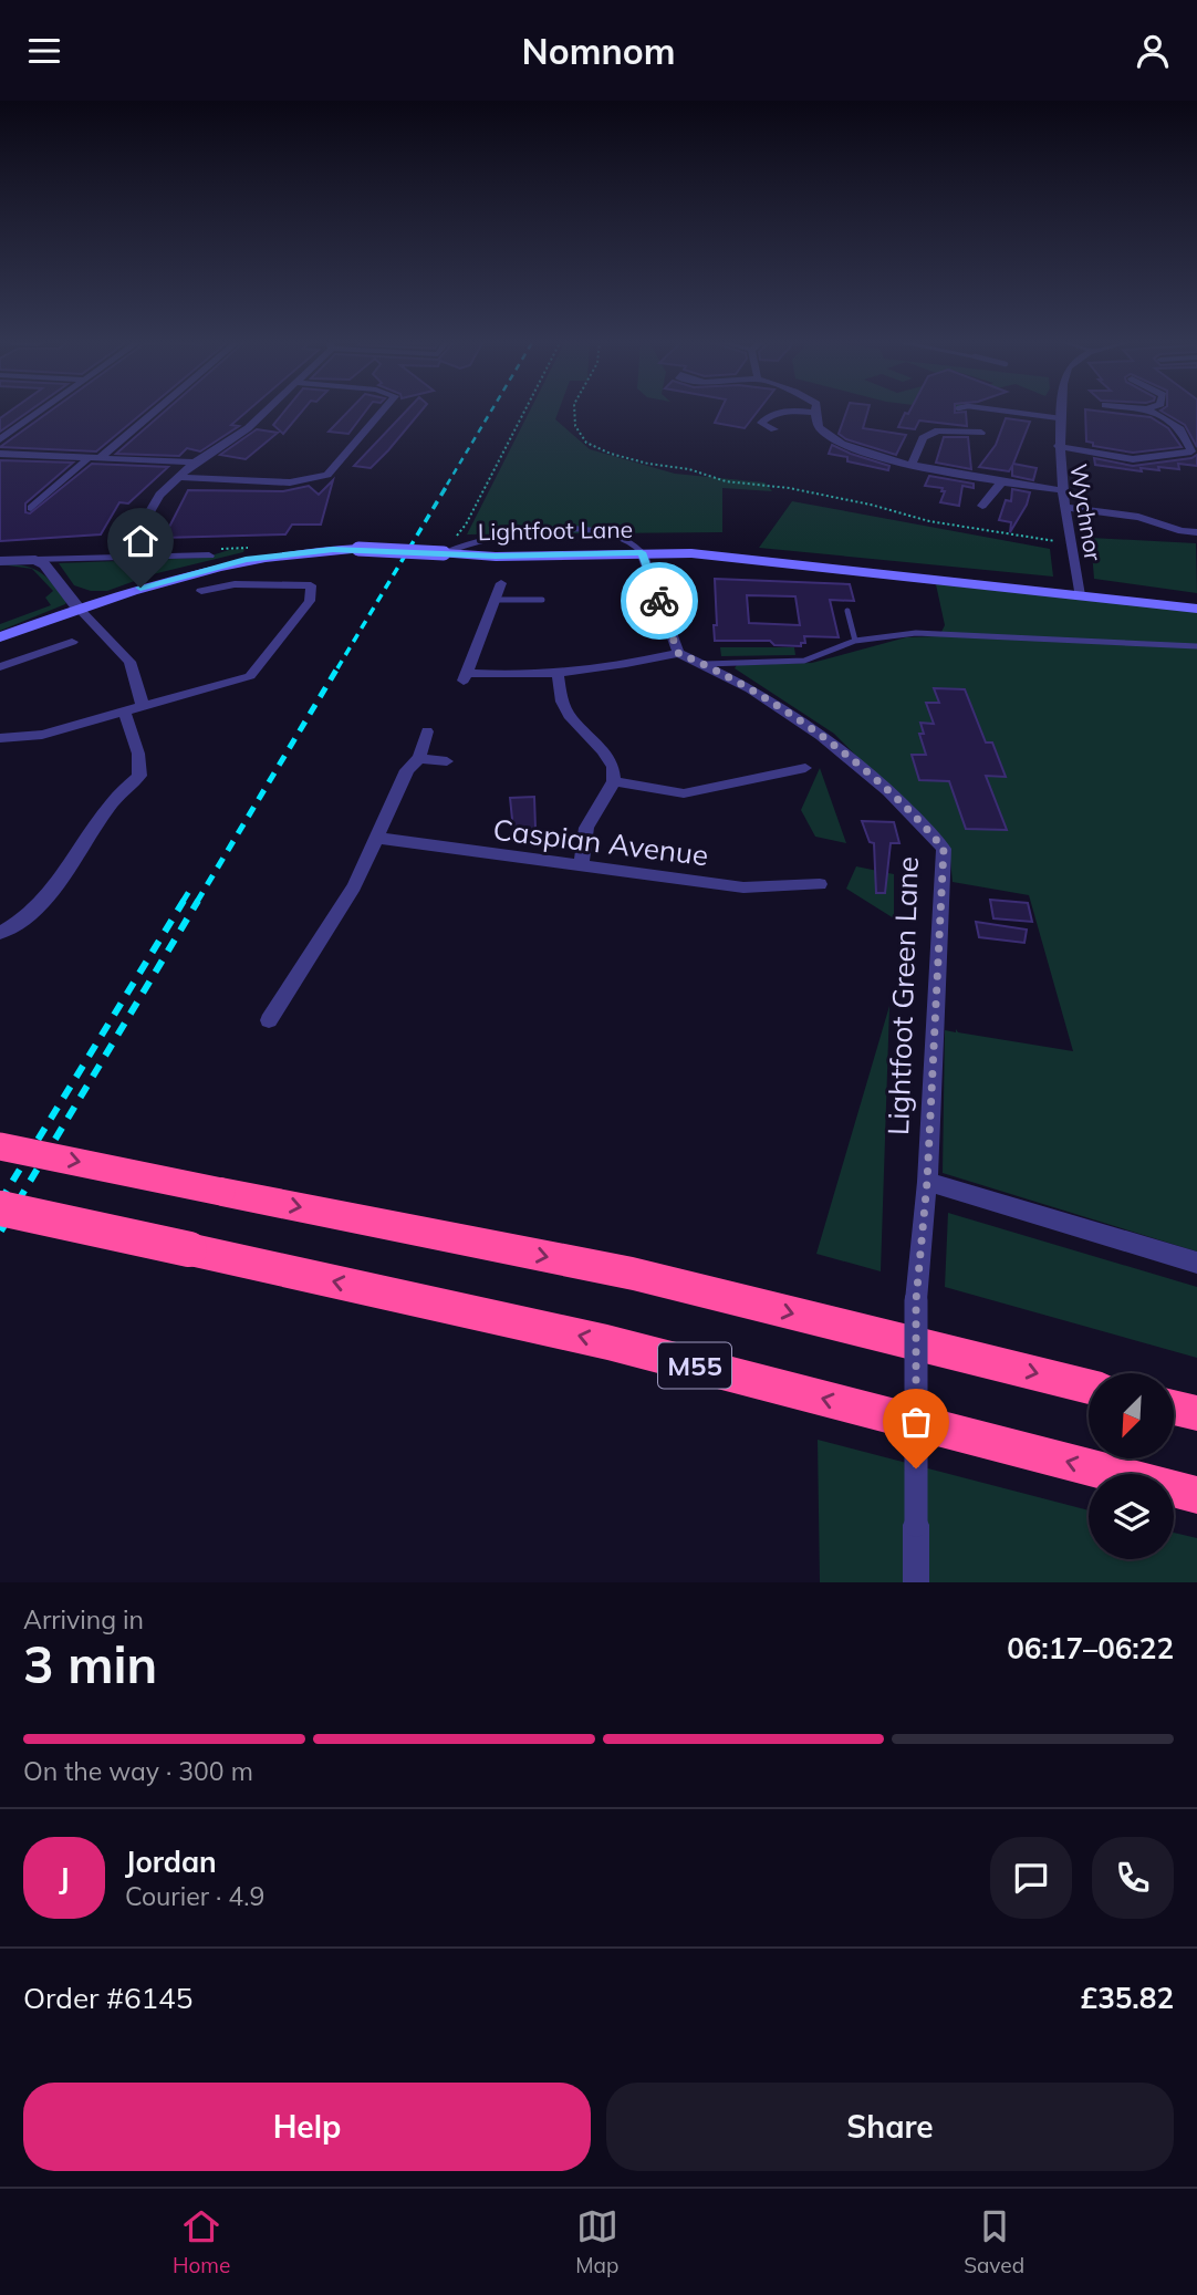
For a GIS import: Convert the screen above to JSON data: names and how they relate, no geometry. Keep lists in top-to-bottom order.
{
  "streets": {
    "highway": ["M55"],
    "main road": ["Lightfoot Lane"],
    "street": ["Wychnor", "Caspian Avenue", "Lightfoot Green Lane"]
  },
  "crossings": [
    ["Wychnor", "Lightfoot Lane"]
  ],
  "north": "bottom left",
  "page": {
    "header": "Nomnom",
    "heading": ["3 min", "Arriving in", "06:17–06:22"],
    "panel": [
      "Jordan",
      "Courier · 4.9",
      "Order #6145",
      "£35.82"
    ],
    "bar": "On the way · 300 m",
    "round": "J",
    "buttons": ["Help", "Share"],
    "tabs": ["Home", "Map", "Saved"]
  }
}
